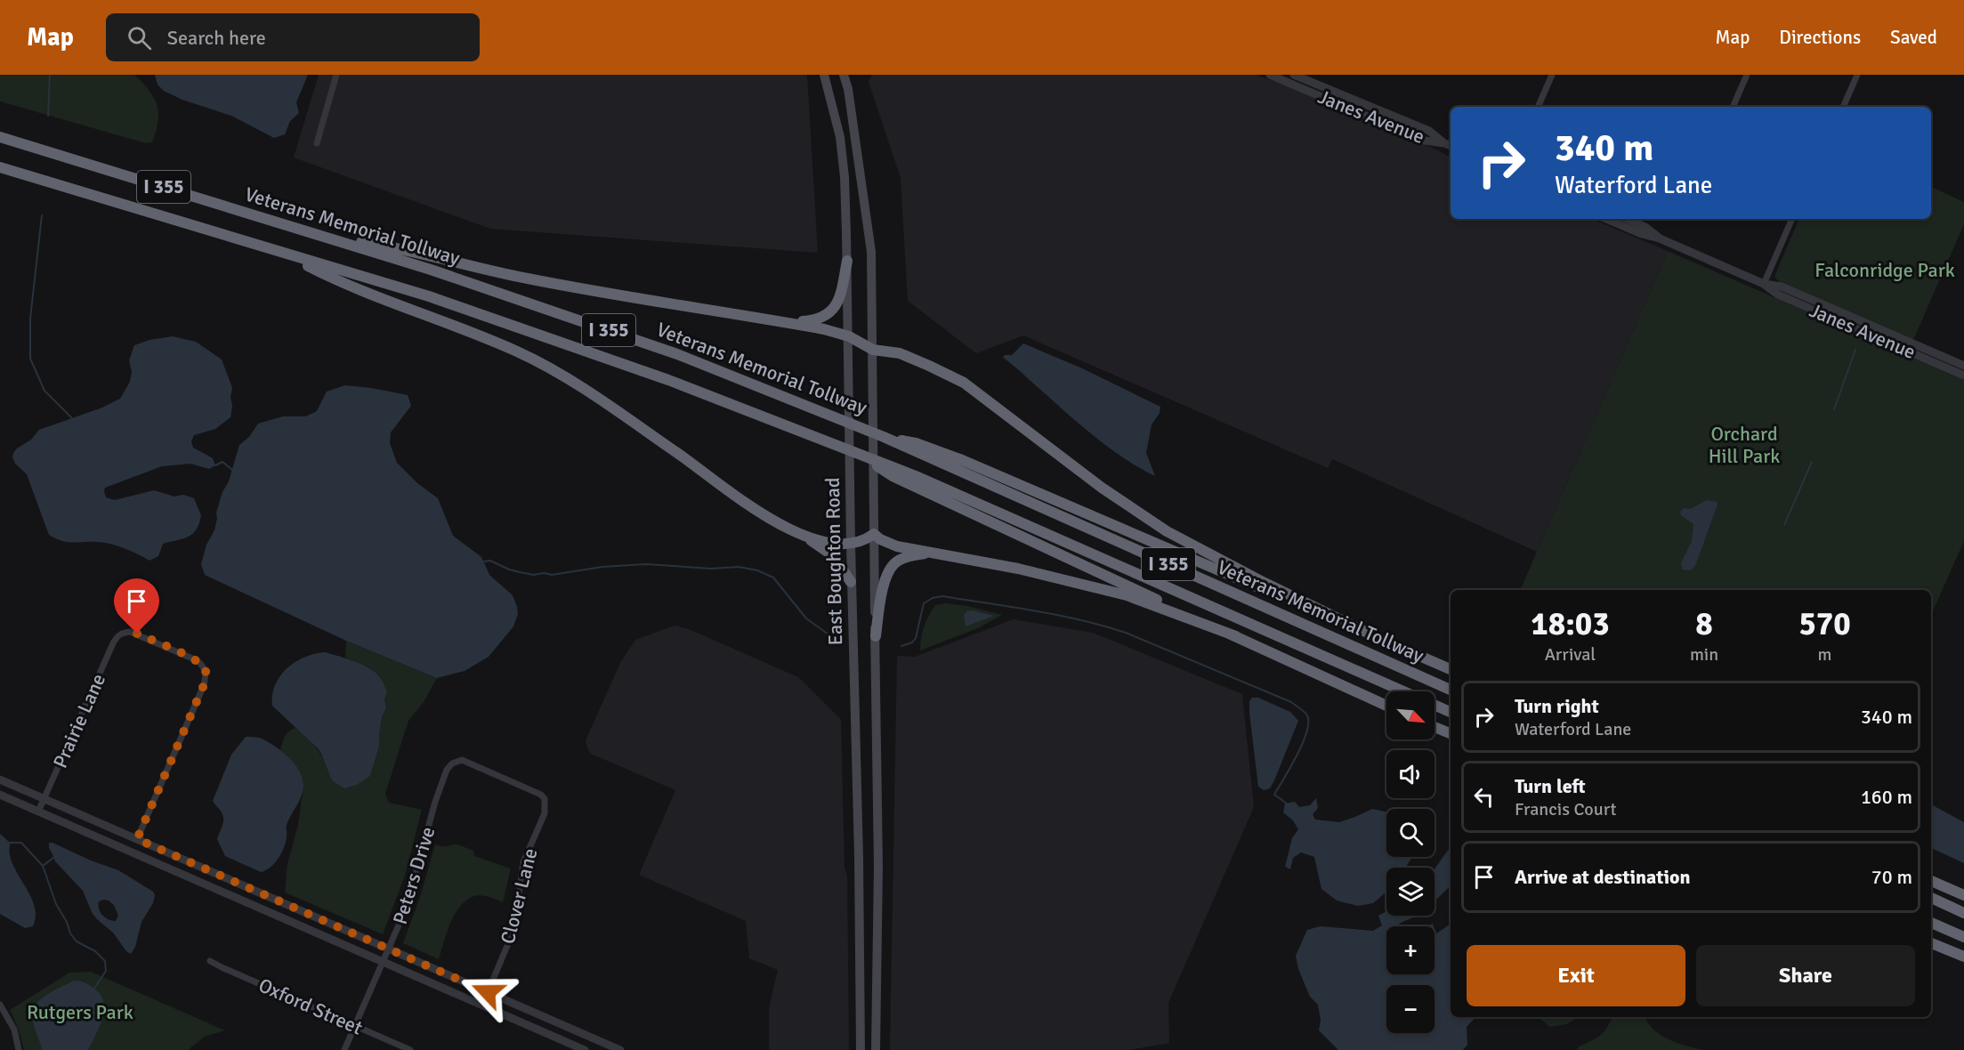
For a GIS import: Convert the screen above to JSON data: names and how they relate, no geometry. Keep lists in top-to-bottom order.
{
  "streets": {
    "highway": ["I 355", "Veterans Memorial Tollway"],
    "main road": ["East Boughton Road"],
    "street": [
      "Janes Avenue",
      "Prairie Lane",
      "Peters Drive",
      "Clover Lane",
      "Oxford Street"
    ]
  },
  "crossings": [
    ["Peters Drive", "Clover Lane"],
    ["Peters Drive", "Oxford Street"]
  ],
  "parks": ["Falconridge Park", "Orchard Hill Park", "Rutgers Park"],
  "north": "bottom right",
  "page": {
    "header": "Map",
    "search": "Search here",
    "nav": ["Map", "Directions", "Saved"],
    "turn": ["340 m", "Waterford Lane"],
    "eta": [
      "18:03",
      "Arrival",
      "8",
      "min",
      "570",
      "m"
    ],
    "list": [
      {
        "name": "Turn right",
        "note": "Waterford Lane",
        "value": "340 m"
      },
      {
        "name": "Turn left",
        "note": "Francis Court",
        "value": "160 m"
      },
      {
        "name": "Arrive at destination",
        "value": "70 m"
      }
    ],
    "map_buttons": ["+", "−"],
    "buttons": ["Exit", "Share"]
  }
}
